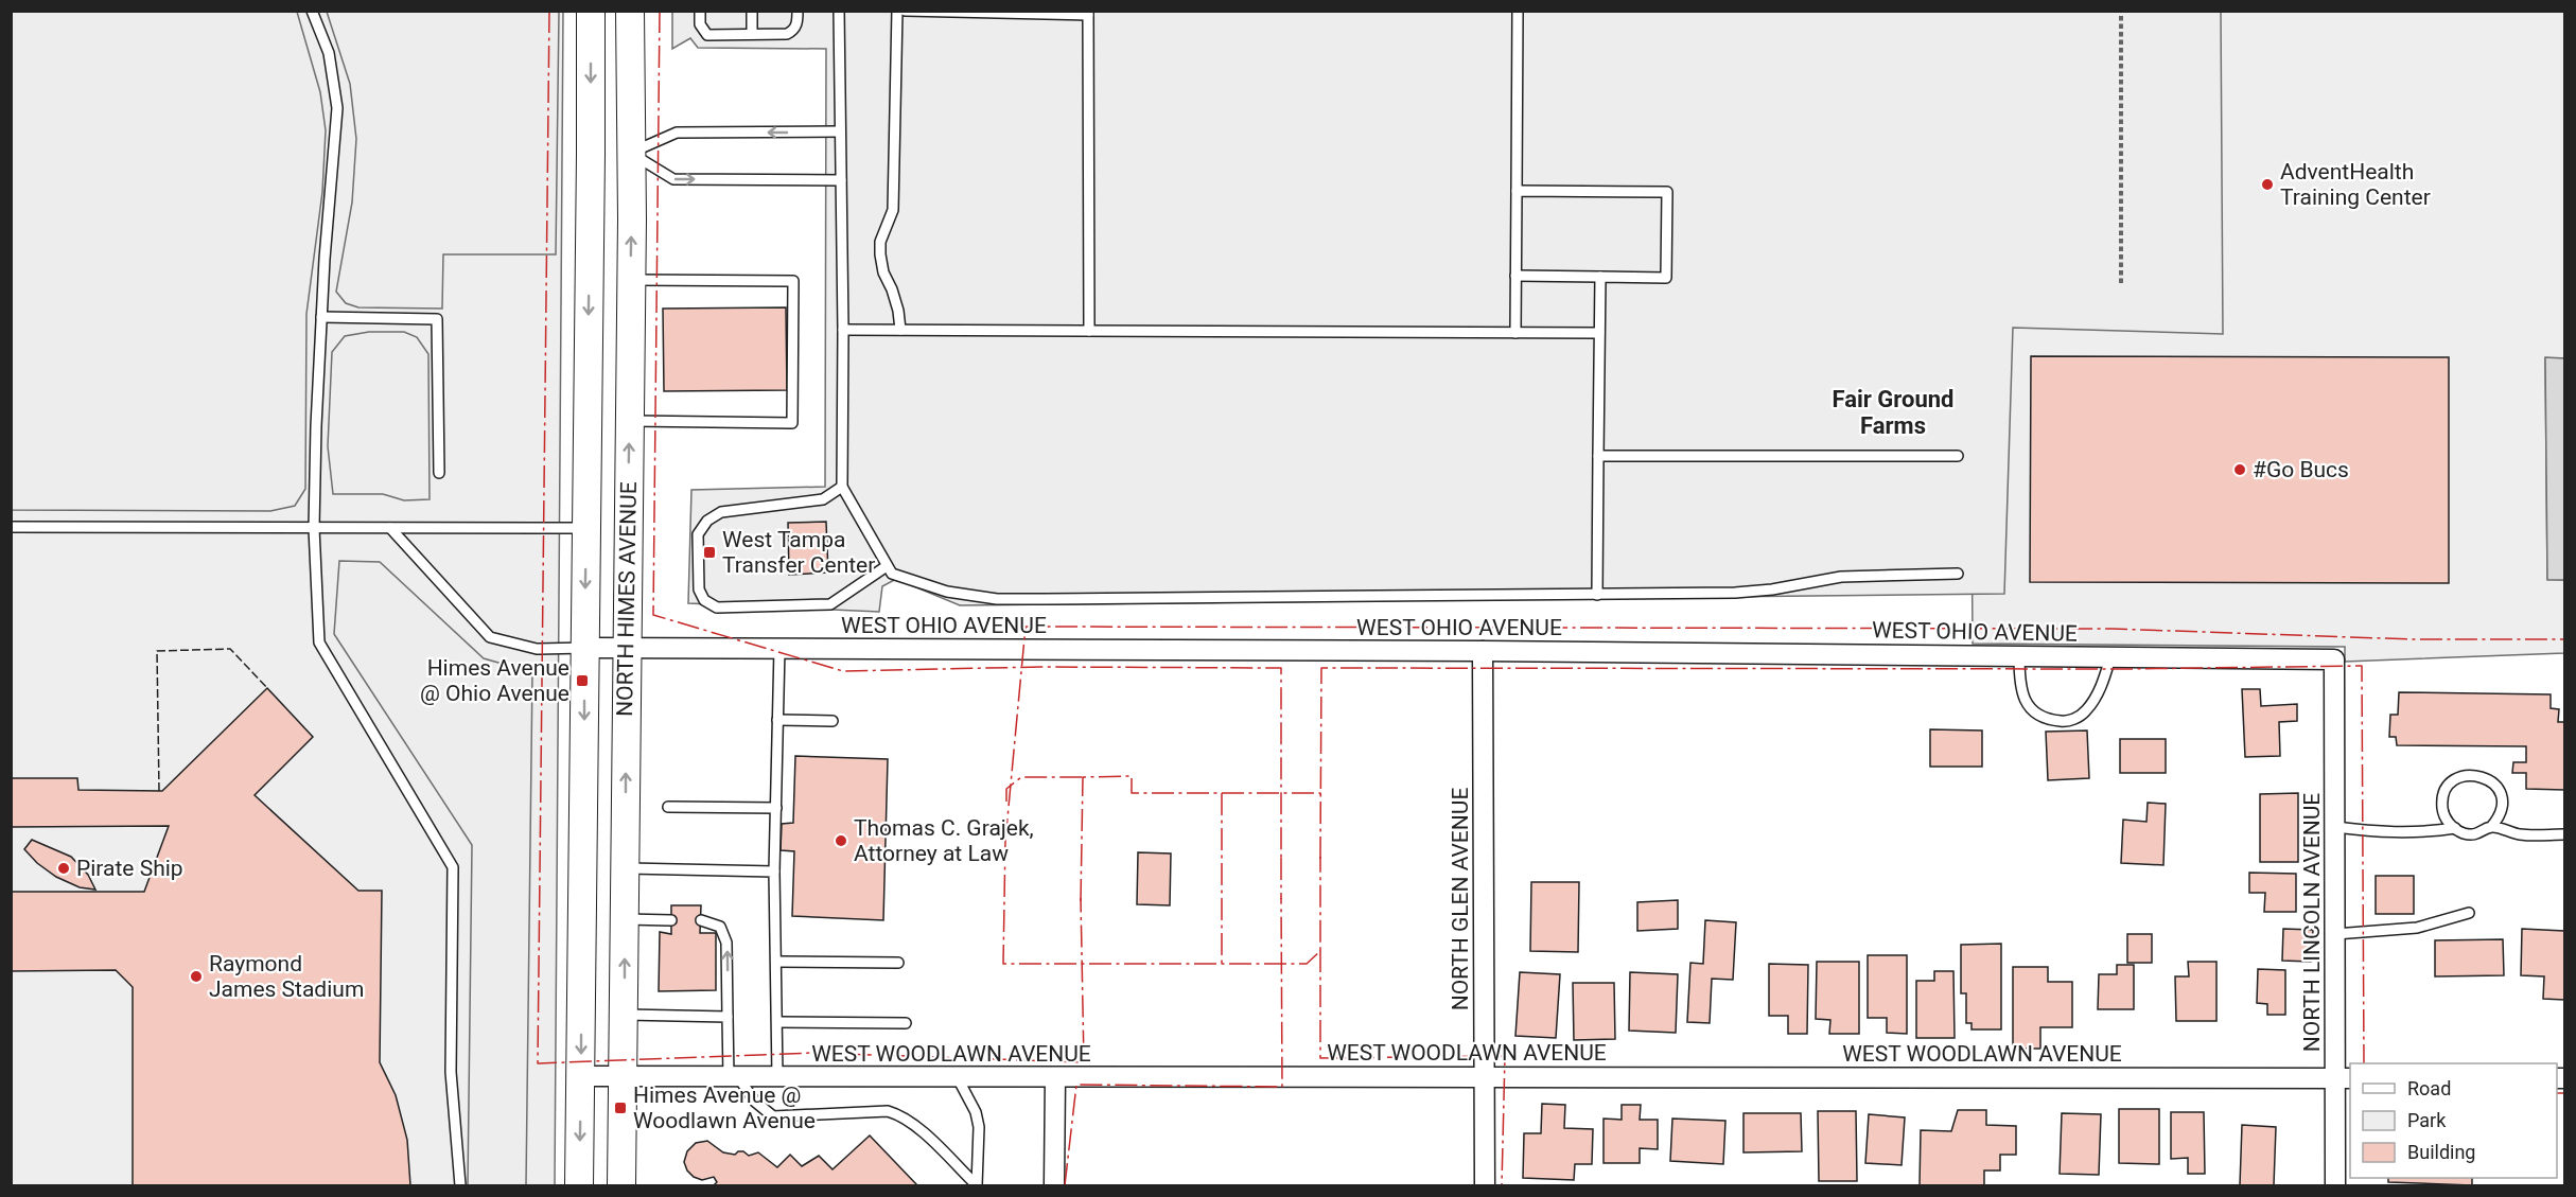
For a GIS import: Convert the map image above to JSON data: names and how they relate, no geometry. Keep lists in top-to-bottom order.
{
  "streets": {
    "street": [
      "NORTH HIMES AVENUE",
      "WEST OHIO AVENUE",
      "NORTH GLEN AVENUE",
      "NORTH LINCOLN AVENUE",
      "WEST WOODLAWN AVENUE"
    ]
  },
  "crossings": [
    ["NORTH HIMES AVENUE", "WEST OHIO AVENUE"],
    ["NORTH HIMES AVENUE", "WEST WOODLAWN AVENUE"],
    ["WEST OHIO AVENUE", "NORTH GLEN AVENUE"],
    ["WEST OHIO AVENUE", "NORTH LINCOLN AVENUE"],
    ["NORTH GLEN AVENUE", "WEST WOODLAWN AVENUE"],
    ["NORTH LINCOLN AVENUE", "WEST WOODLAWN AVENUE"]
  ],
  "districts": ["Fair Ground Farms"],
  "places": {
    "other": [
      "AdventHealth Training Center",
      "#Go Bucs",
      "Thomas C. Grajek, Attorney at Law",
      "Pirate Ship",
      "Raymond James Stadium"
    ],
    "transit": ["West Tampa Transfer Center", "Himes Avenue @ Ohio Avenue", "Himes Avenue @ Woodlawn Avenue"]
  },
  "legend": ["Road", "Park", "Building"]
}
